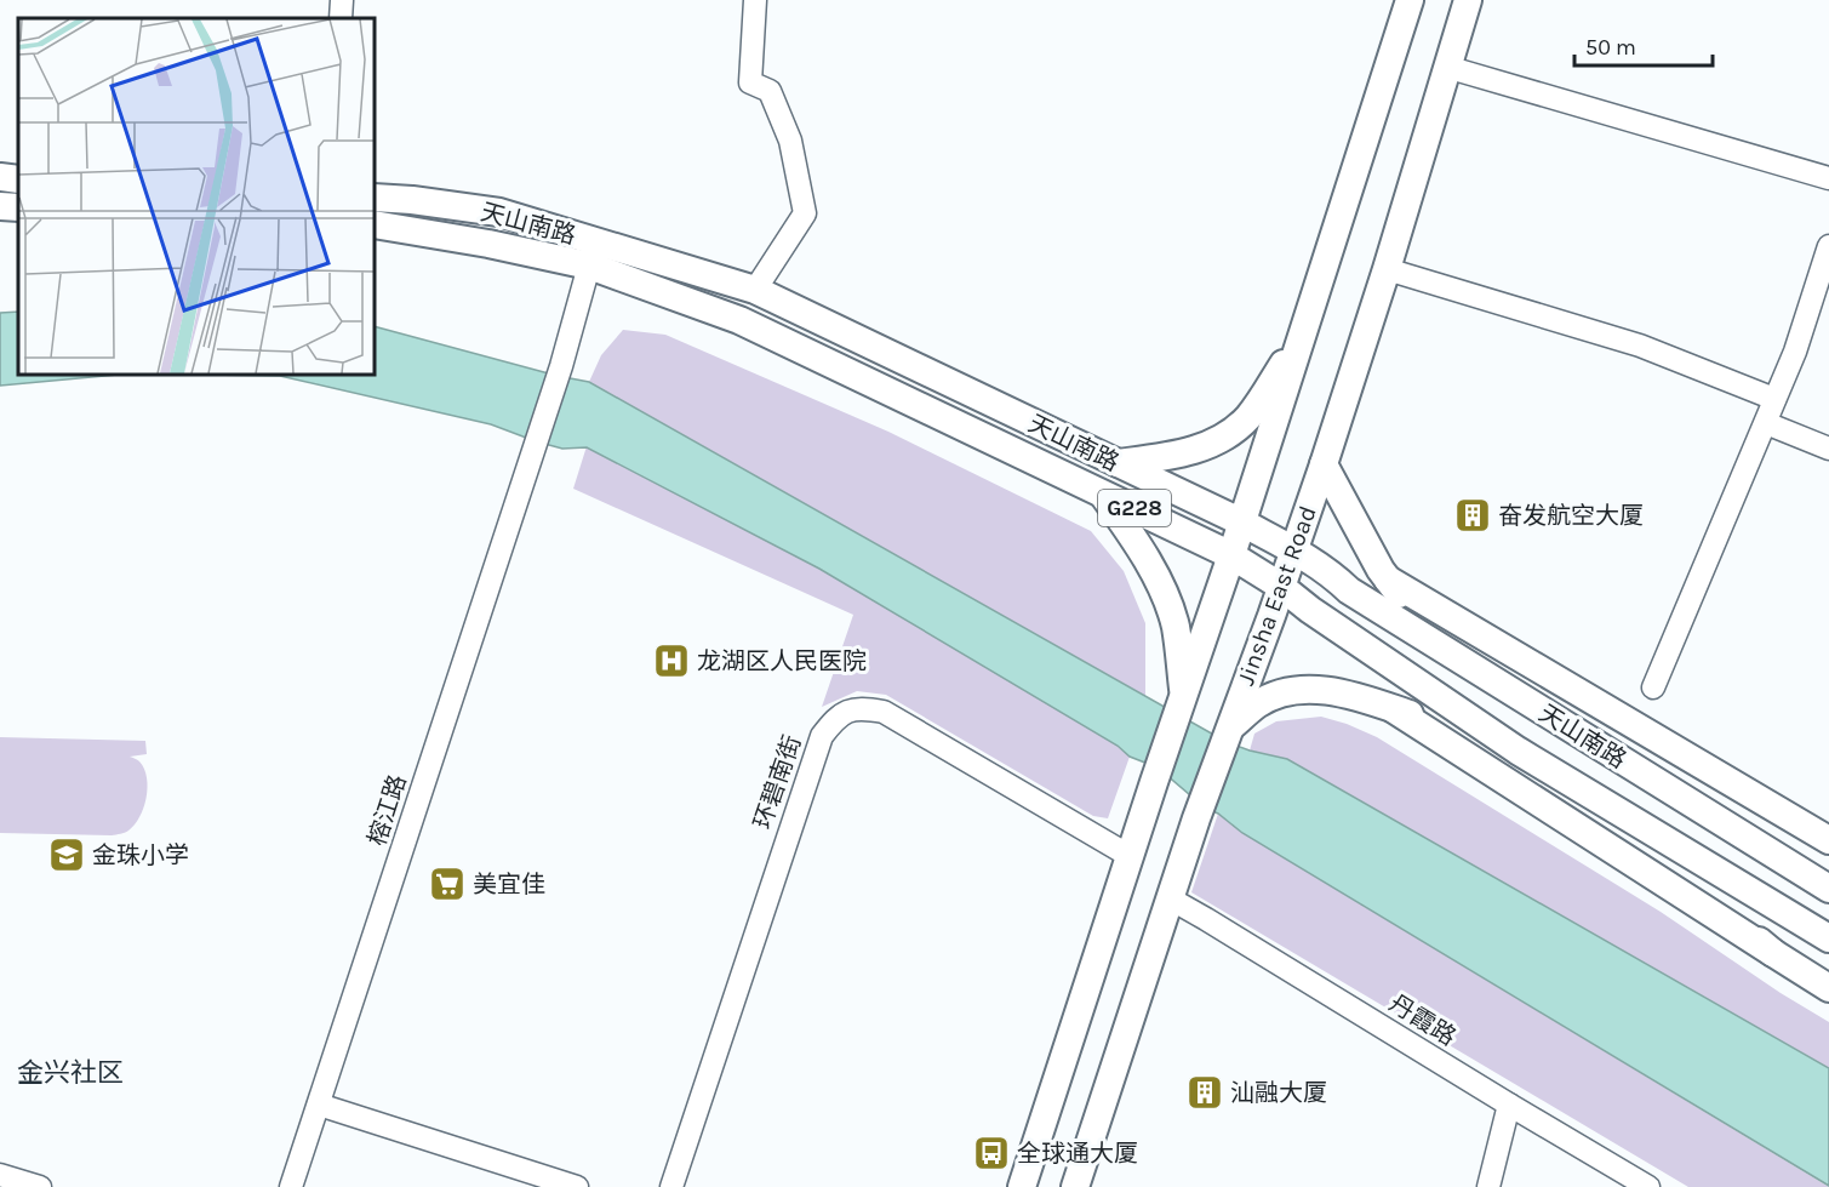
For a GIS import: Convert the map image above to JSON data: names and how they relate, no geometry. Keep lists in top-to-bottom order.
{
  "streets": {
    "main road": ["天山南路", "G228", "Jinsha East Road"],
    "street": ["环碧南街", "榕江路", "丹霞路"]
  },
  "crossings": [
    ["天山南路", "Jinsha East Road"],
    ["天山南路", "榕江路"],
    ["Jinsha East Road", "丹霞路"]
  ],
  "districts": ["金兴社区"],
  "places": {
    "building": ["奋发航空大厦", "汕融大厦"],
    "hospital": ["龙湖区人民医院"],
    "school or university": ["金珠小学"],
    "supermarket": ["美宜佳"],
    "bus stop": ["全球通大厦"]
  },
  "scale_bar": "50 m"
}
